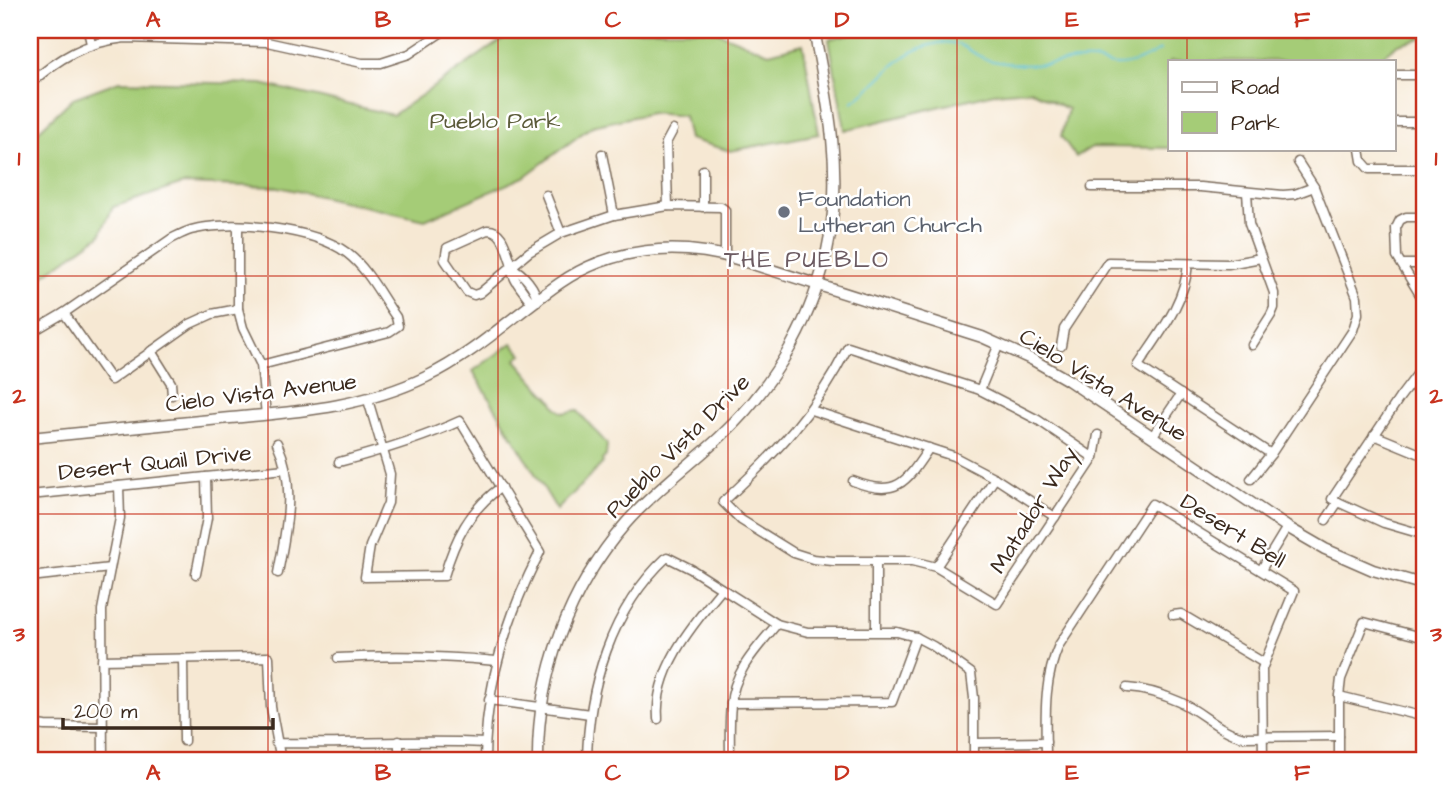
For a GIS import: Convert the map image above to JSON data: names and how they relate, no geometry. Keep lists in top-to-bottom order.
{
  "streets": {
    "street": [
      "Cielo Vista Avenue",
      "Pueblo Vista Drive",
      "Desert Quail Drive",
      "Matador Way",
      "Desert Bell"
    ]
  },
  "crossings": [
    ["Cielo Vista Avenue", "Pueblo Vista Drive"]
  ],
  "districts": ["THE PUEBLO"],
  "parks": ["Pueblo Park"],
  "places": ["Foundation Lutheran Church"],
  "legend": ["Road", "Park"],
  "scale_bar": "200 m",
  "grid": {
    "columns": [
      "A",
      "B",
      "C",
      "D",
      "E",
      "F"
    ],
    "rows": ["1", "2", "3"]
  }
}
